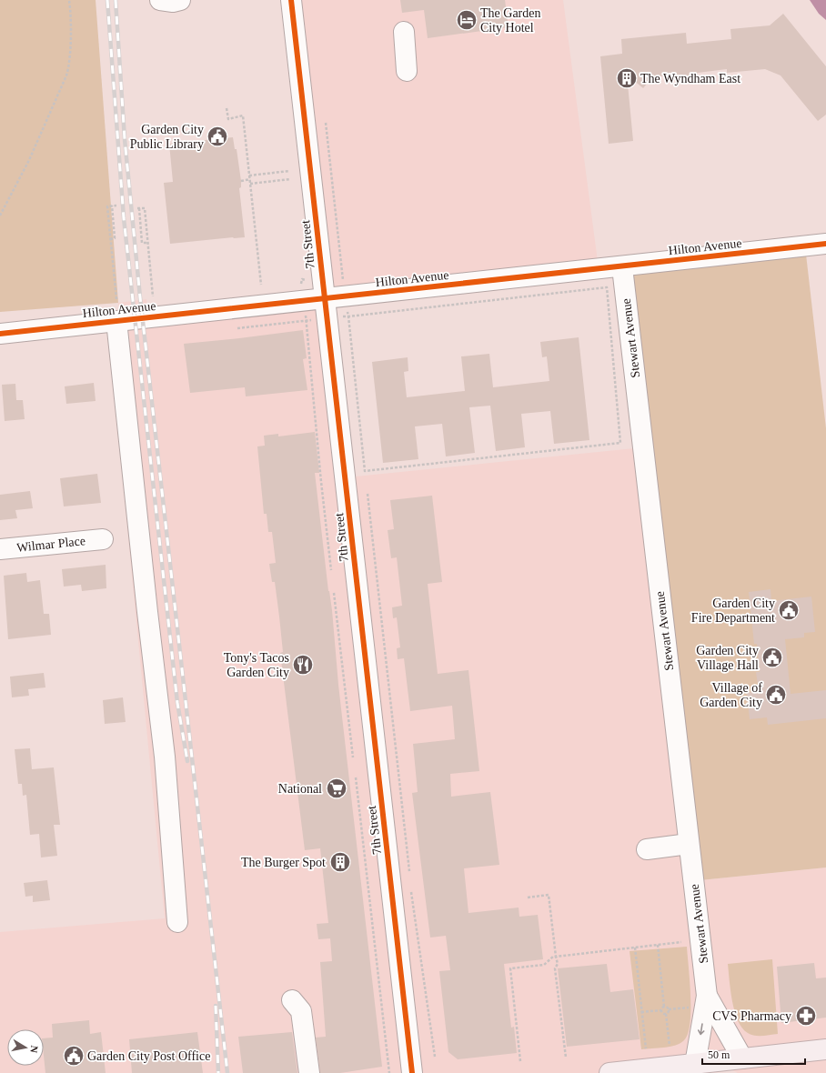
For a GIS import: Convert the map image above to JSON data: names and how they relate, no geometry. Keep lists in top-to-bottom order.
{
  "streets": {
    "street": [
      "7th Street",
      "Hilton Avenue",
      "Stewart Avenue",
      "Wilmar Place"
    ]
  },
  "crossings": [
    ["7th Street", "Hilton Avenue"],
    ["Hilton Avenue", "Stewart Avenue"]
  ],
  "places": {
    "hotel": ["The Garden City Hotel"],
    "building": ["The Wyndham East", "The Burger Spot"],
    "public building": [
      "Garden City Public Library",
      "Garden City Fire Department",
      "Garden City Village Hall",
      "Village of Garden City",
      "Garden City Post Office"
    ],
    "restaurant": ["Tony's Tacos Garden City"],
    "supermarket": ["National"],
    "pharmacy": ["CVS Pharmacy"]
  },
  "scale_bar": "50 m",
  "north": "right"
}
